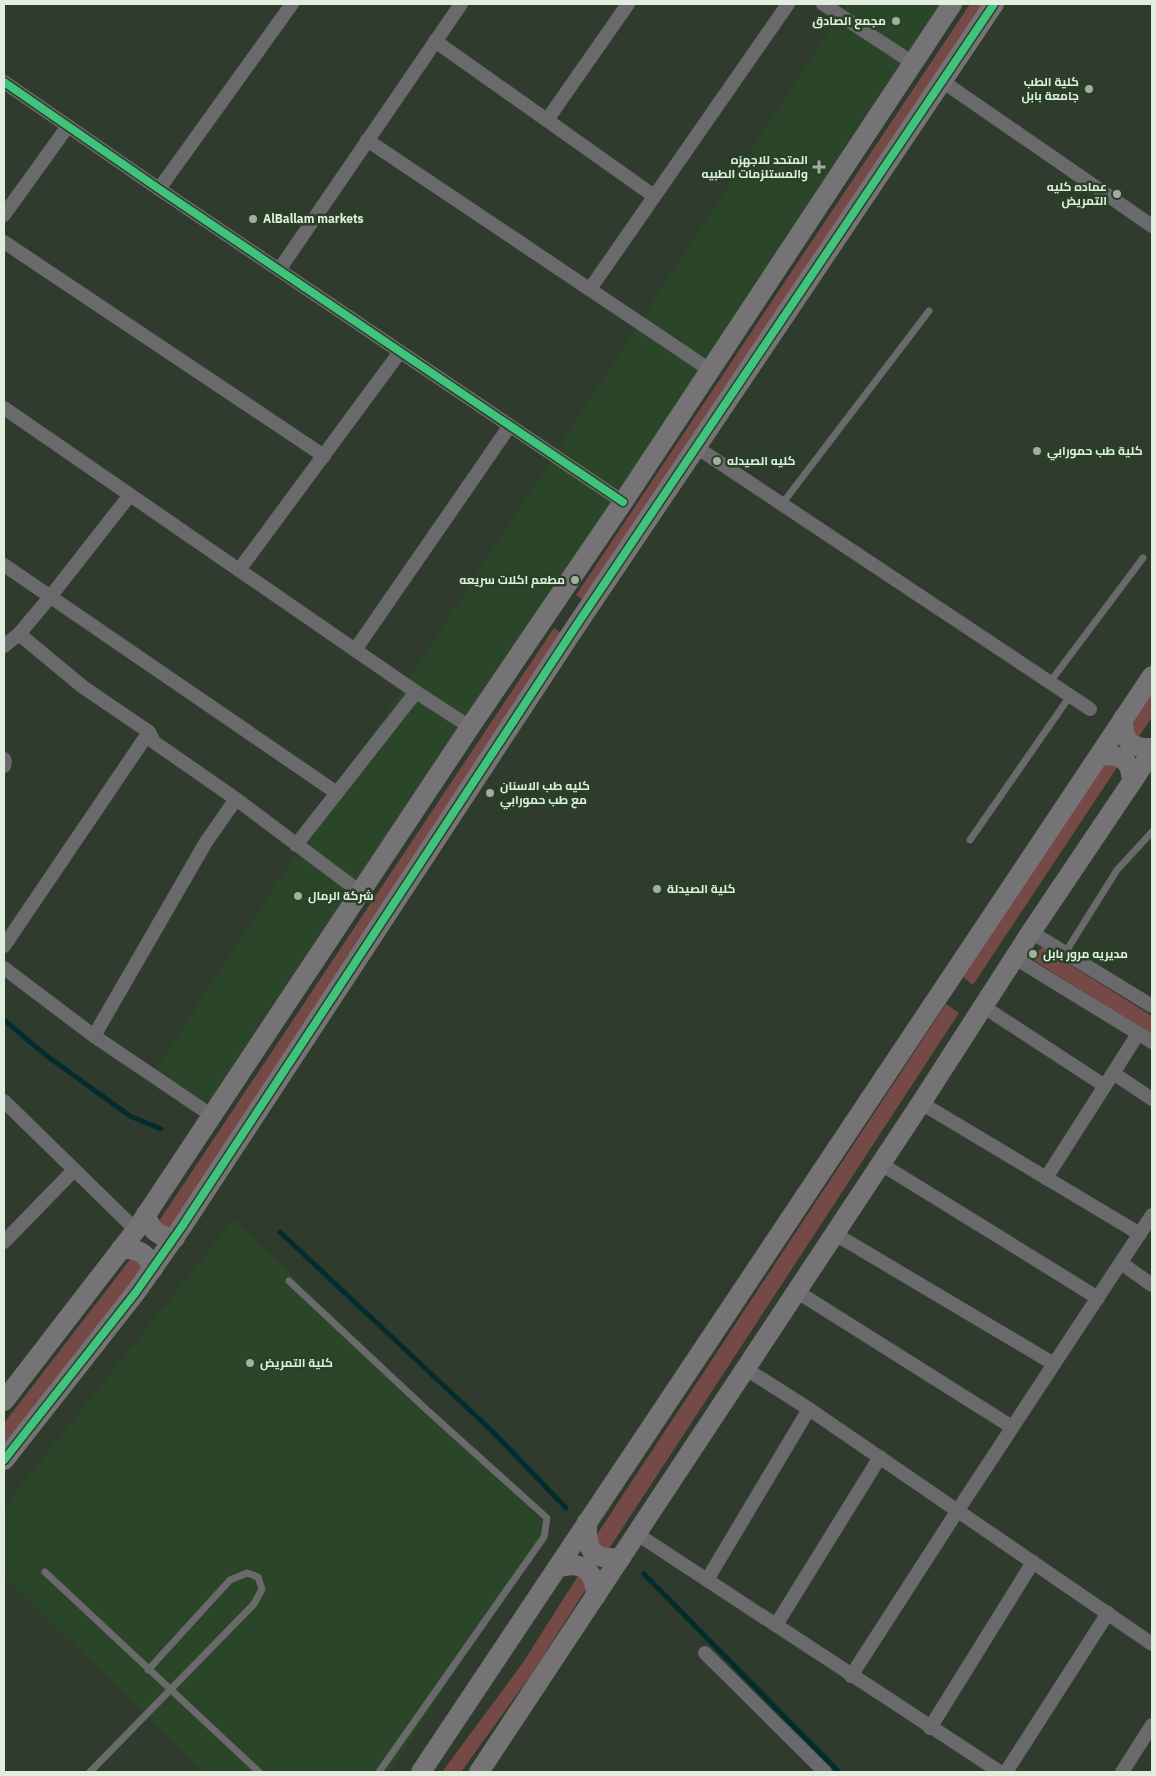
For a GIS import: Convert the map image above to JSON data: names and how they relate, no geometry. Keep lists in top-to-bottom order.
{
  "places": {
    "other": [
      "مجمع الصادق",
      "كلية الطب جامعة بابل",
      "عماده كليه التمريض",
      "AlBallam markets",
      "كلية طب حمورابي",
      "كليه الصيدله",
      "مطعم اكلات سريعه",
      "كليه طب الاسنان مع طب حمورابي",
      "كلية الصيدلة",
      "شركة الرمال",
      "مديريه مرور بابل",
      "كلية التمريض"
    ],
    "health": ["المتحد للاجهزه والمستلزمات الطبيه"]
  }
}
